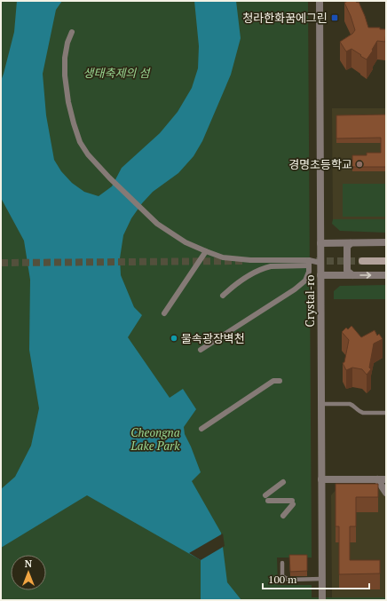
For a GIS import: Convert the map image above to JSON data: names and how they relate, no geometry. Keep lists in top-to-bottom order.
{
  "streets": {
    "street": ["Crystal-ro"]
  },
  "parks": ["생태축제의 섬", "Cheongna Lake Park"],
  "places": {
    "transit": ["청라한화꿈에그린"],
    "other": ["경명초등학교", "물속광장벽천"]
  },
  "scale_bar": "100 m",
  "north": "top"
}
